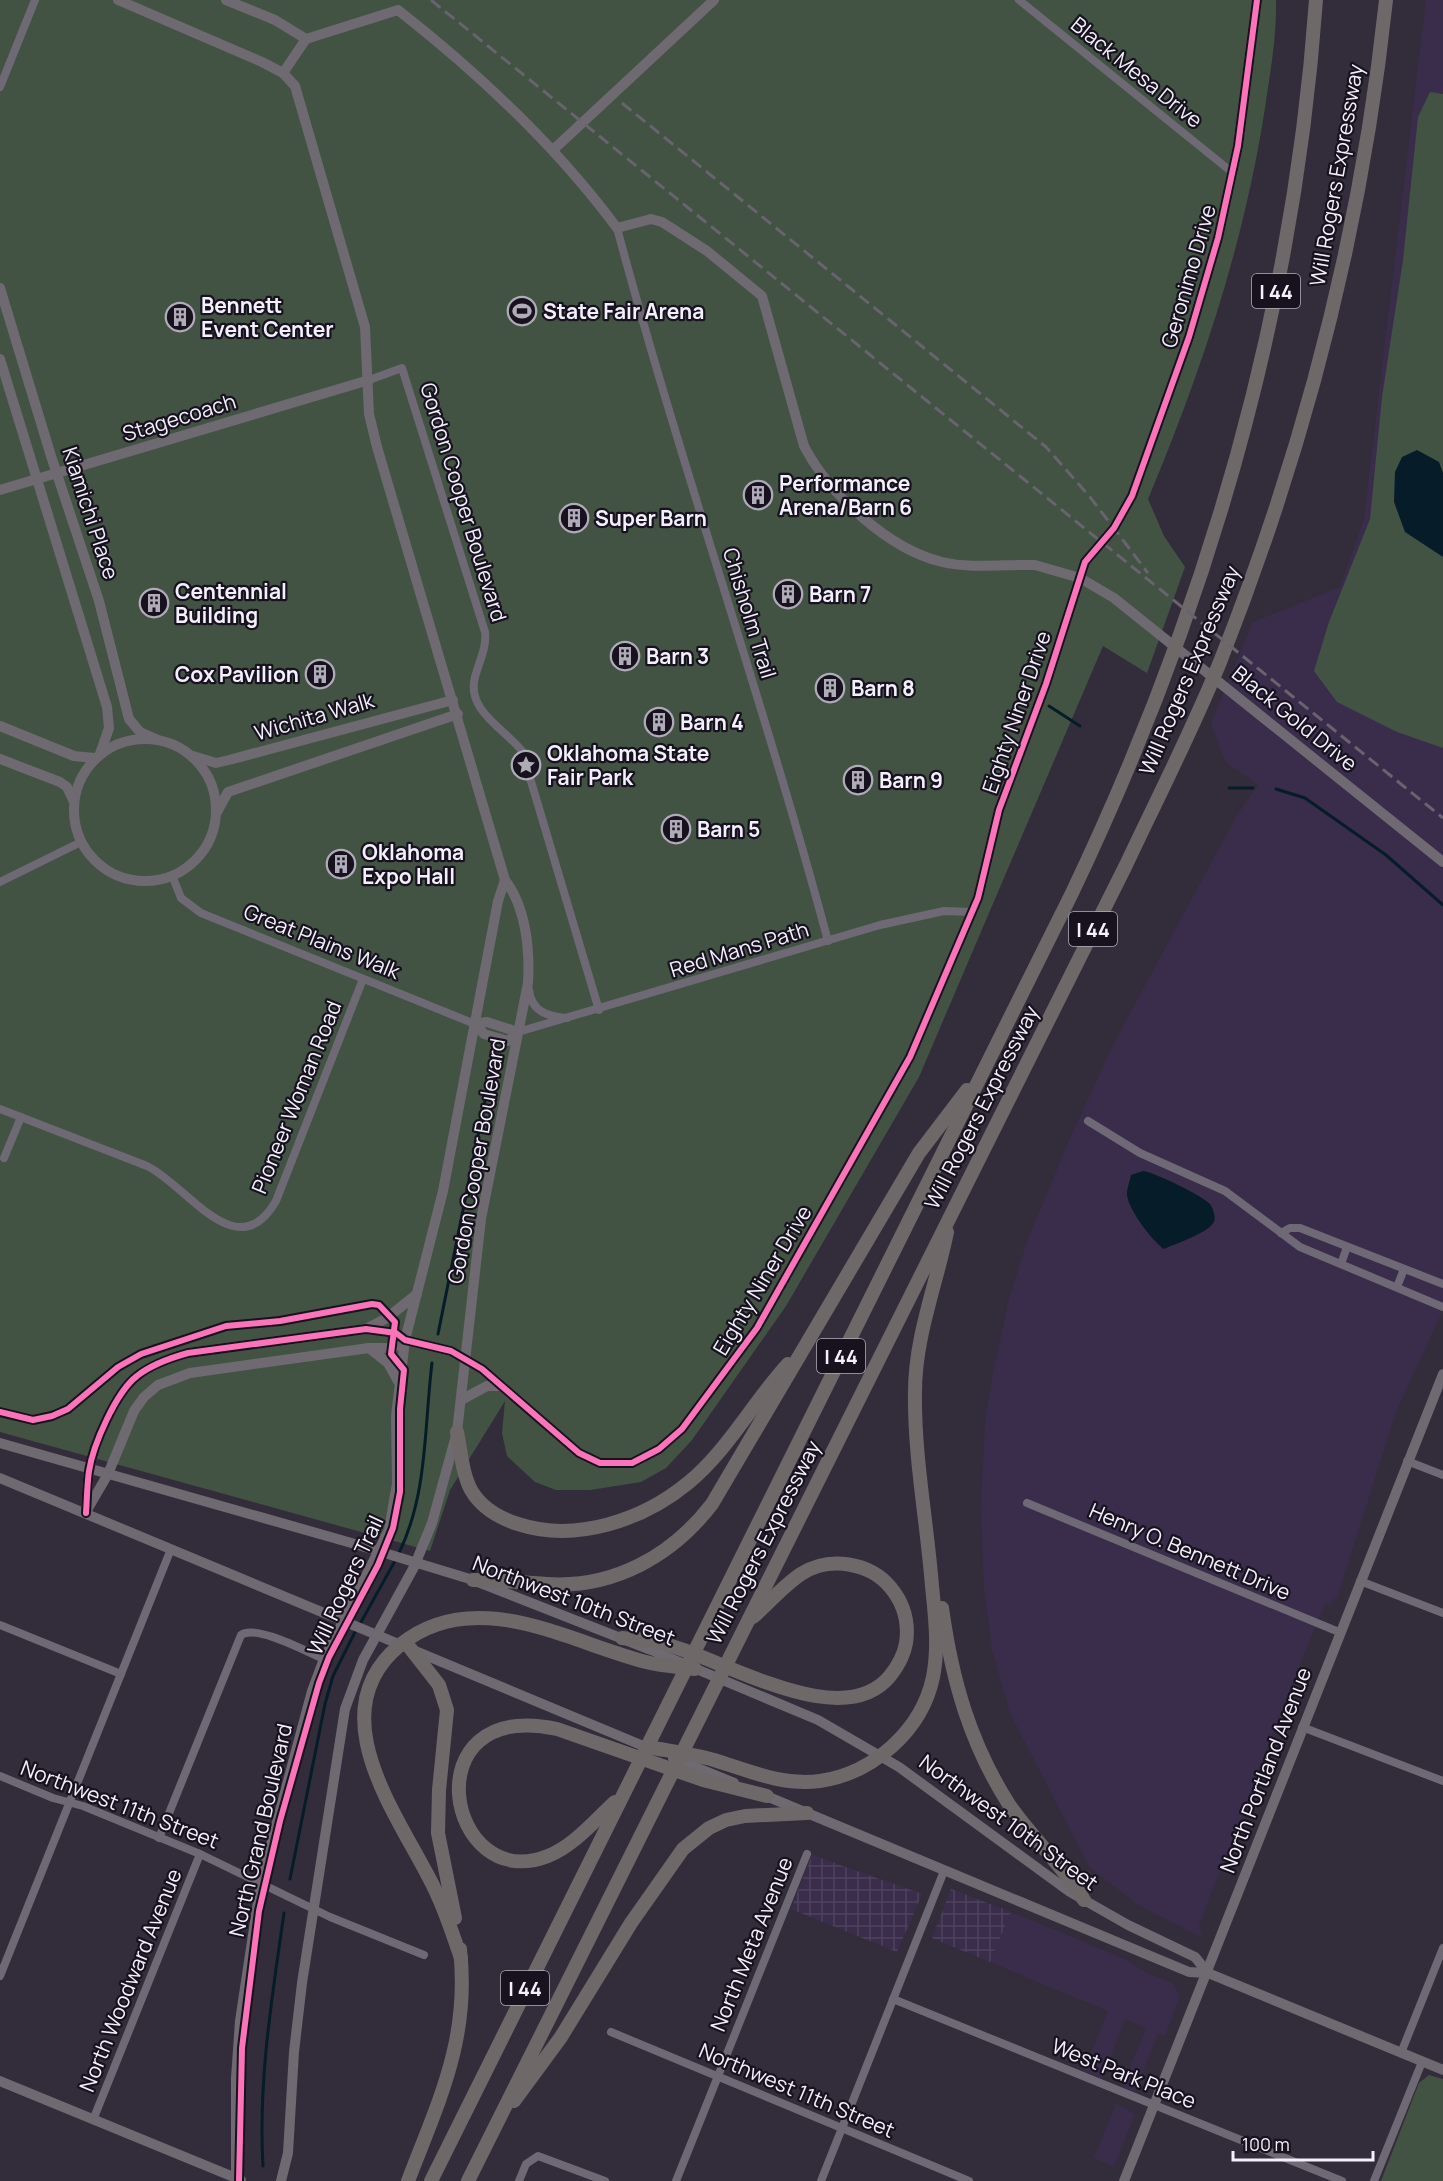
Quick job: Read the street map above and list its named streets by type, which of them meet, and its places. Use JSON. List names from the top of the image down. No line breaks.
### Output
{"streets":{"highway":["Will Rogers Expressway","I 44"],"street":["Black Mesa Drive","Geronimo Drive","Stagecoach","Gordon Cooper Boulevard","Kiamichi Place","Chisholm Trail","Eighty Niner Drive","Wichita Walk","Black Gold Drive","Great Plains Walk","Red Mans Path","Pioneer Woman Road","Henry O. Bennett Drive","Northwest 10th Street","North Portland Avenue","Northwest 11th Street","North Grand Boulevard","North Meta Avenue","North Woodward Avenue","West Park Place"],"cycle path":["Will Rogers Trail"]},"crossings":[["Black Mesa Drive","Geronimo Drive"],["Geronimo Drive","Eighty Niner Drive"],["Stagecoach","Gordon Cooper Boulevard"],["Stagecoach","Kiamichi Place"],["Gordon Cooper Boulevard","Eighty Niner Drive"],["Gordon Cooper Boulevard","Wichita Walk"],["Gordon Cooper Boulevard","Great Plains Walk"],["Gordon Cooper Boulevard","Red Mans Path"],["Gordon Cooper Boulevard","Northwest 11th Street"],["Gordon Cooper Boulevard","North Grand Boulevard"],["Kiamichi Place","Wichita Walk"],["Kiamichi Place","Great Plains Walk"],["Chisholm Trail","Black Gold Drive"],["Chisholm Trail","Red Mans Path"],["Eighty Niner Drive","Black Gold Drive"],["Eighty Niner Drive","Red Mans Path"],["Eighty Niner Drive","Northwest 10th Street"],["Wichita Walk","Great Plains Walk"],["Great Plains Walk","Red Mans Path"],["Great Plains Walk","Pioneer Woman Road"],["Henry O. Bennett Drive","North Portland Avenue"],["Northwest 10th Street","North Portland Avenue"],["North Portland Avenue","West Park Place"],["Northwest 11th Street","North Grand Boulevard"],["Northwest 11th Street","North Meta Avenue"],["Northwest 11th Street","North Woodward Avenue"],["North Grand Boulevard","North Woodward Avenue"]],"places":{"sports":["State Fair Arena"],"building":["Bennett Event Center","Performance Arena/Barn 6","Super Barn","Barn 7","Centennial Building","Barn 3","Cox Pavilion","Barn 8","Barn 4","Barn 9","Barn 5","Oklahoma Expo Hall"],"place":["Oklahoma State Fair Park"]},"scale_bar":"100 m"}
